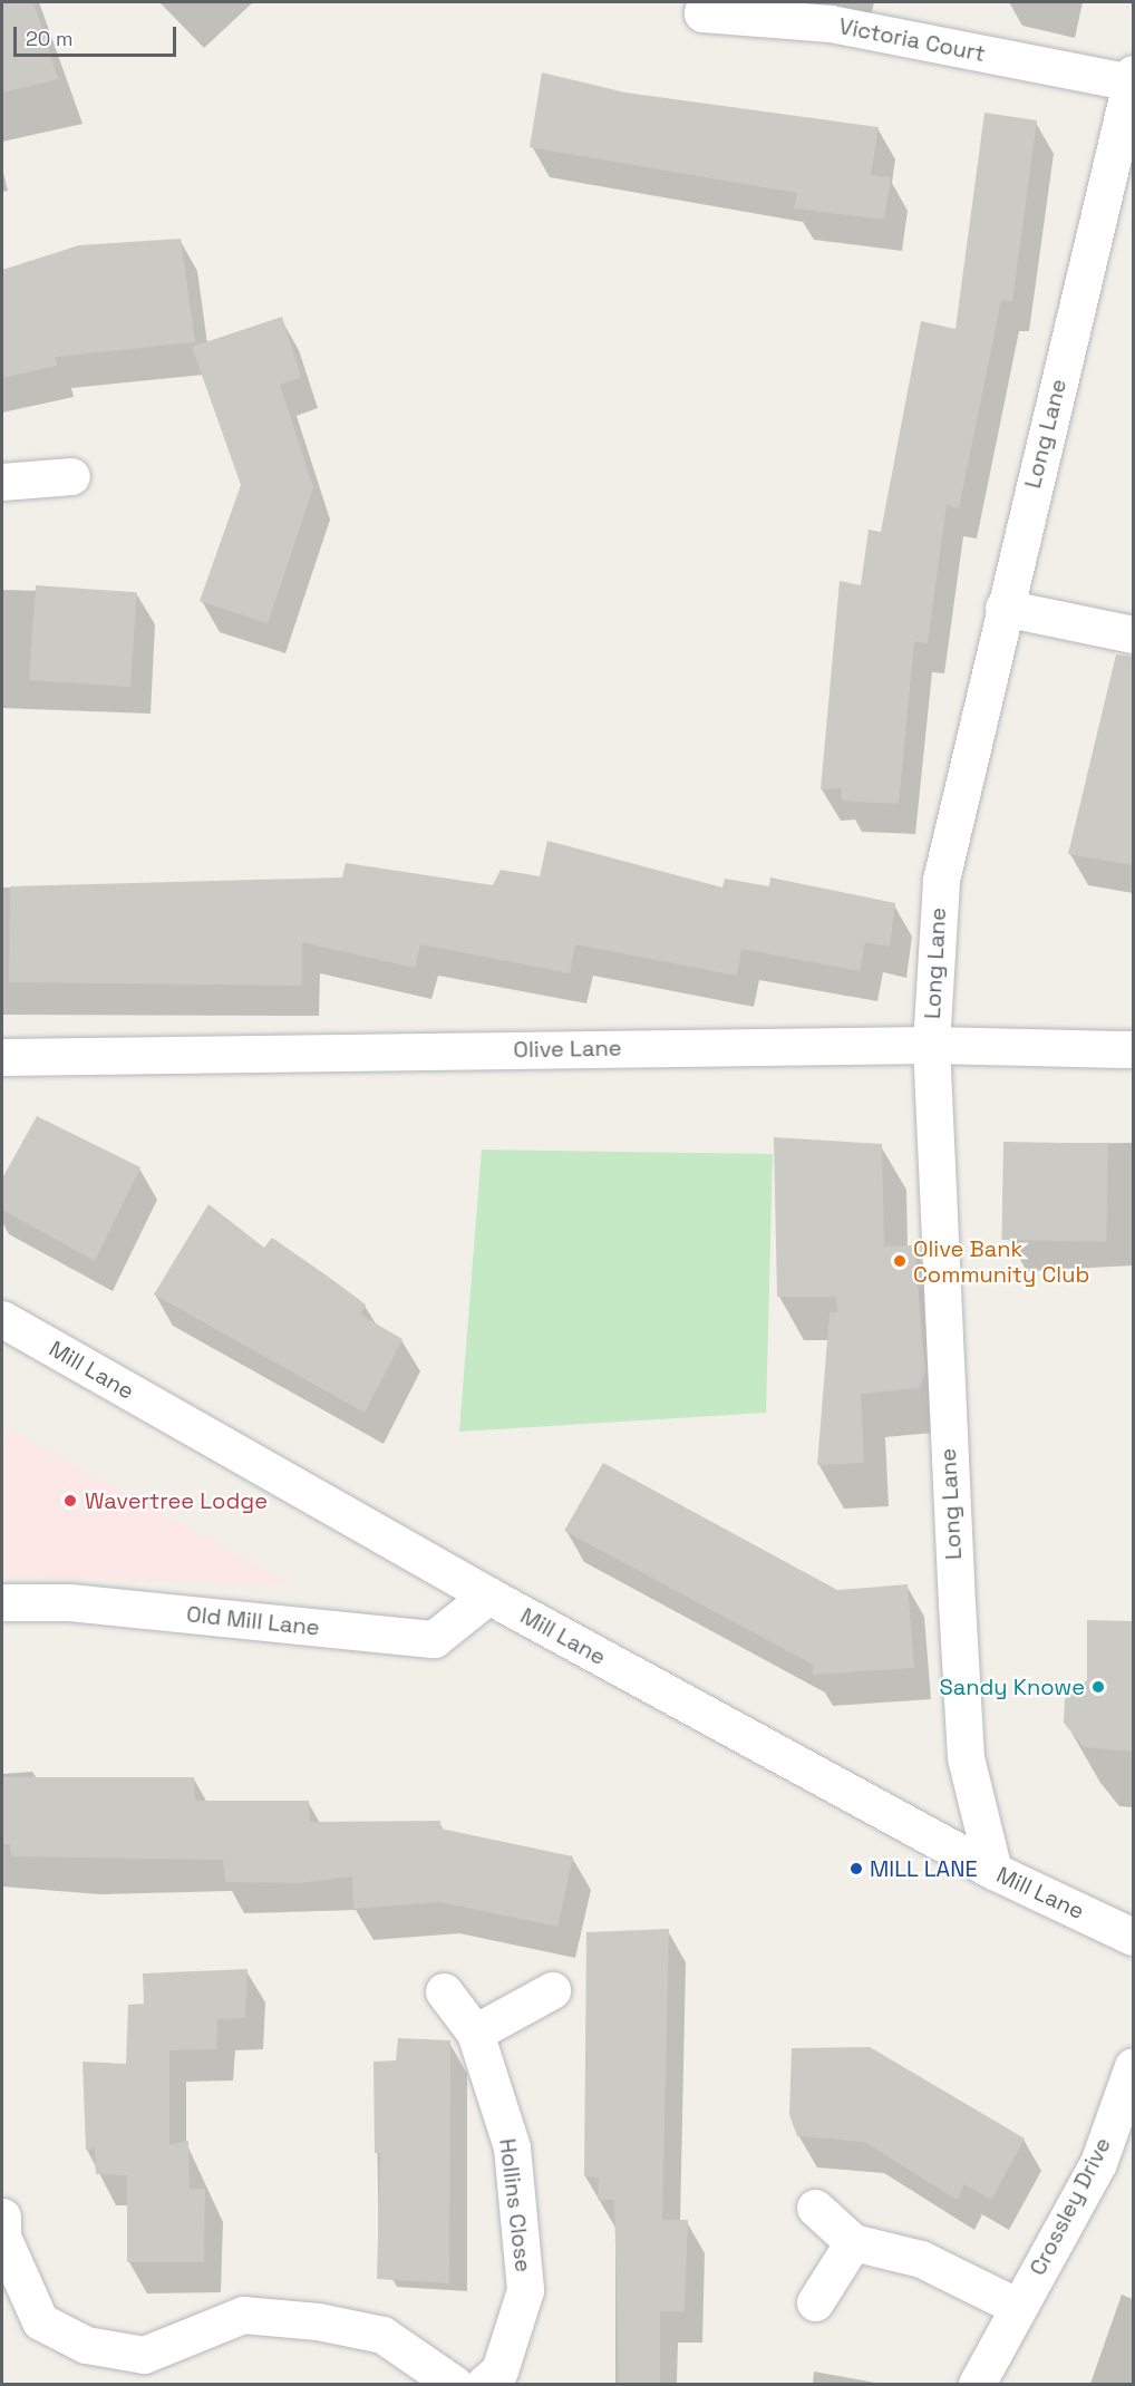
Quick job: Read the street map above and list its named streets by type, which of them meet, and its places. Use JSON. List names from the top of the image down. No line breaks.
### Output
{"streets":{"street":["Victoria Court","Long Lane","Olive Lane","Mill Lane","Old Mill Lane","Hollins Close","Crossley Drive"]},"crossings":[["Victoria Court","Long Lane"],["Long Lane","Olive Lane"],["Long Lane","Mill Lane"],["Mill Lane","Old Mill Lane"]],"places":["Olive Bank Community Club","Wavertree Lodge","Sandy Knowe","MILL LANE"],"scale_bar":"20 m"}
